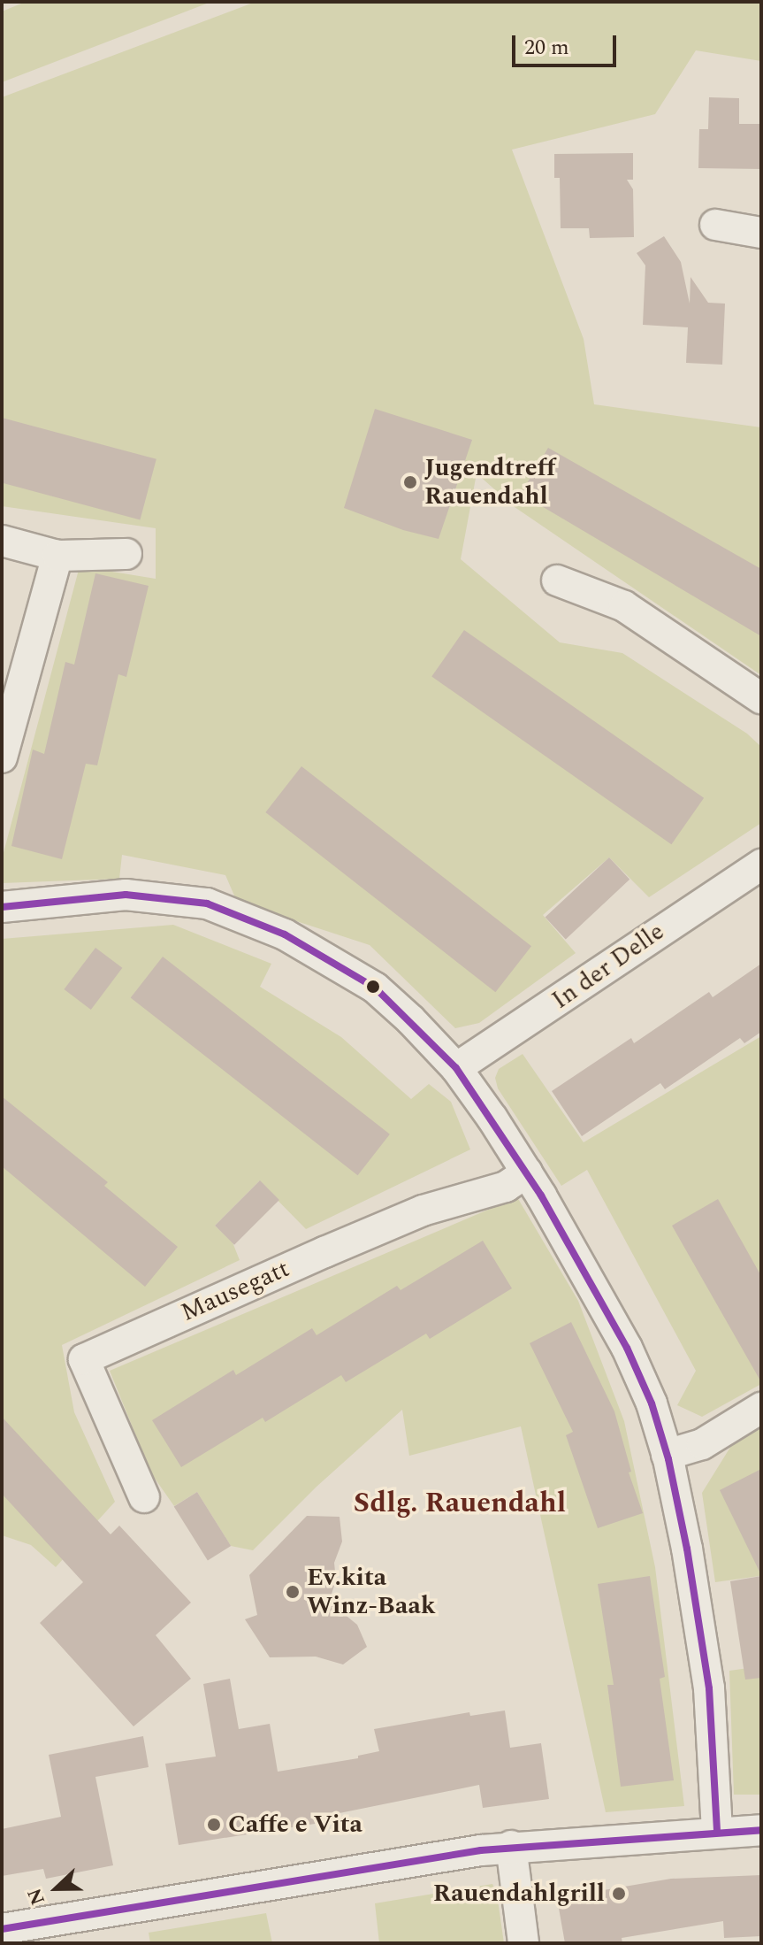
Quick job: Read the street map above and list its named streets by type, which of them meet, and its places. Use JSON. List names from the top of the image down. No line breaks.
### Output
{"streets":{"street":["In der Delle","Mausegatt"]},"districts":["Sdlg. Rauendahl"],"places":["Jugendtreff Rauendahl","Ev.kita Winz-Baak","Caffe e Vita","Rauendahlgrill"],"scale_bar":"20 m","north":"left"}
